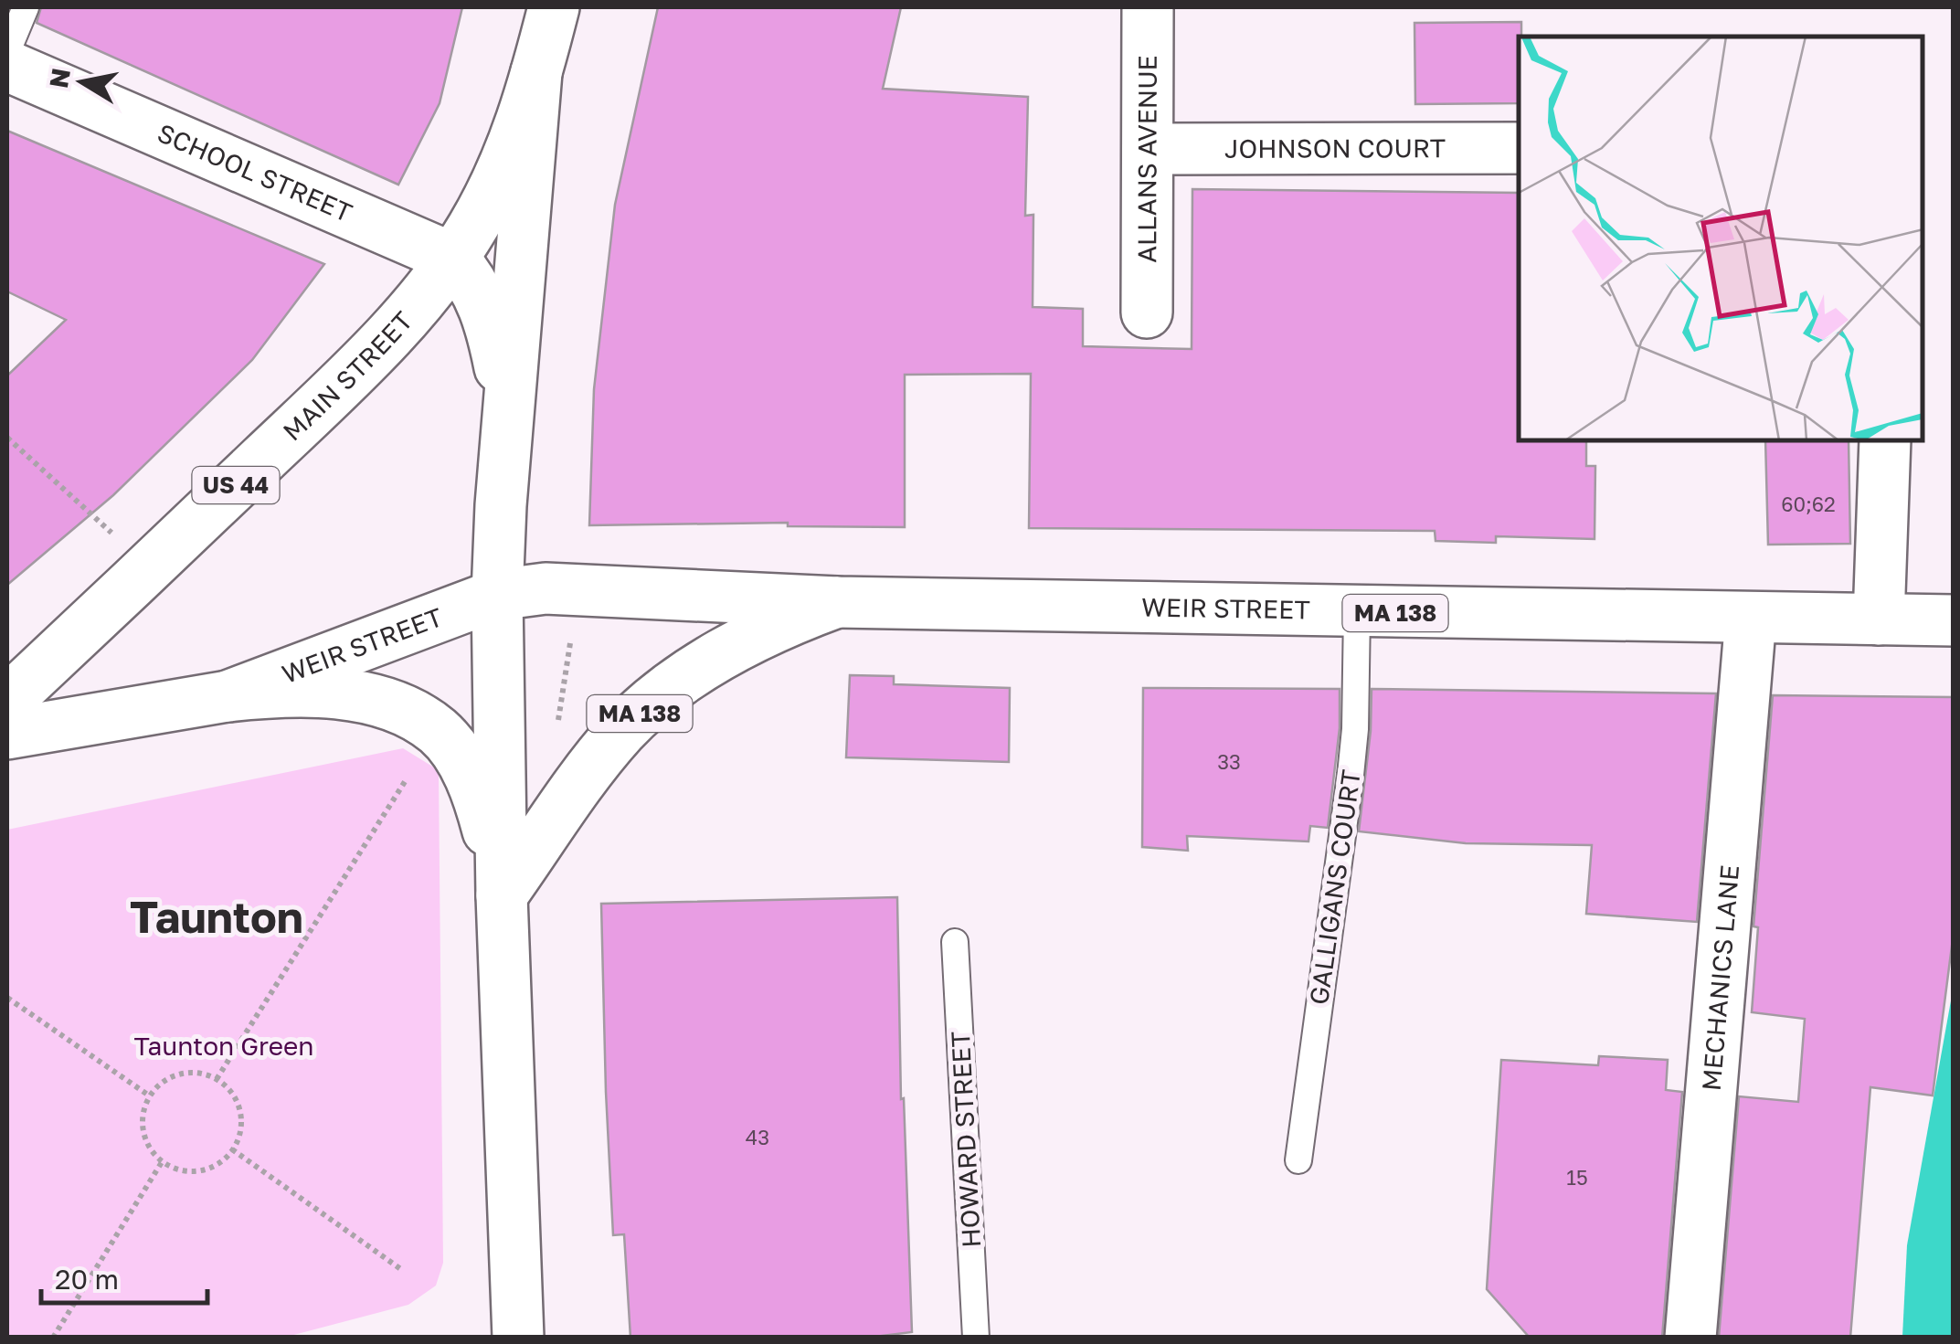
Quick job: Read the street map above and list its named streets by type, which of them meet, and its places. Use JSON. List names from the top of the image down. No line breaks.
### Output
{"streets":{"main road":["JOHNSON COURT","ALLANS AVENUE","SCHOOL STREET","MAIN STREET","US 44","WEIR STREET","MA 138","MECHANICS LANE"],"lane":["GALLIGANS COURT","HOWARD STREET"]},"crossings":[["JOHNSON COURT","ALLANS AVENUE"],["SCHOOL STREET","MAIN STREET"],["MAIN STREET","US 44"],["MAIN STREET","WEIR STREET"],["US 44","WEIR STREET"],["US 44","MA 138"],["WEIR STREET","MA 138"],["WEIR STREET","GALLIGANS COURT"],["WEIR STREET","MECHANICS LANE"]],"districts":["Taunton"],"parks":["Taunton Green"],"house_numbers":["60;62","33","43","15"],"scale_bar":"20 m","north":"left"}
